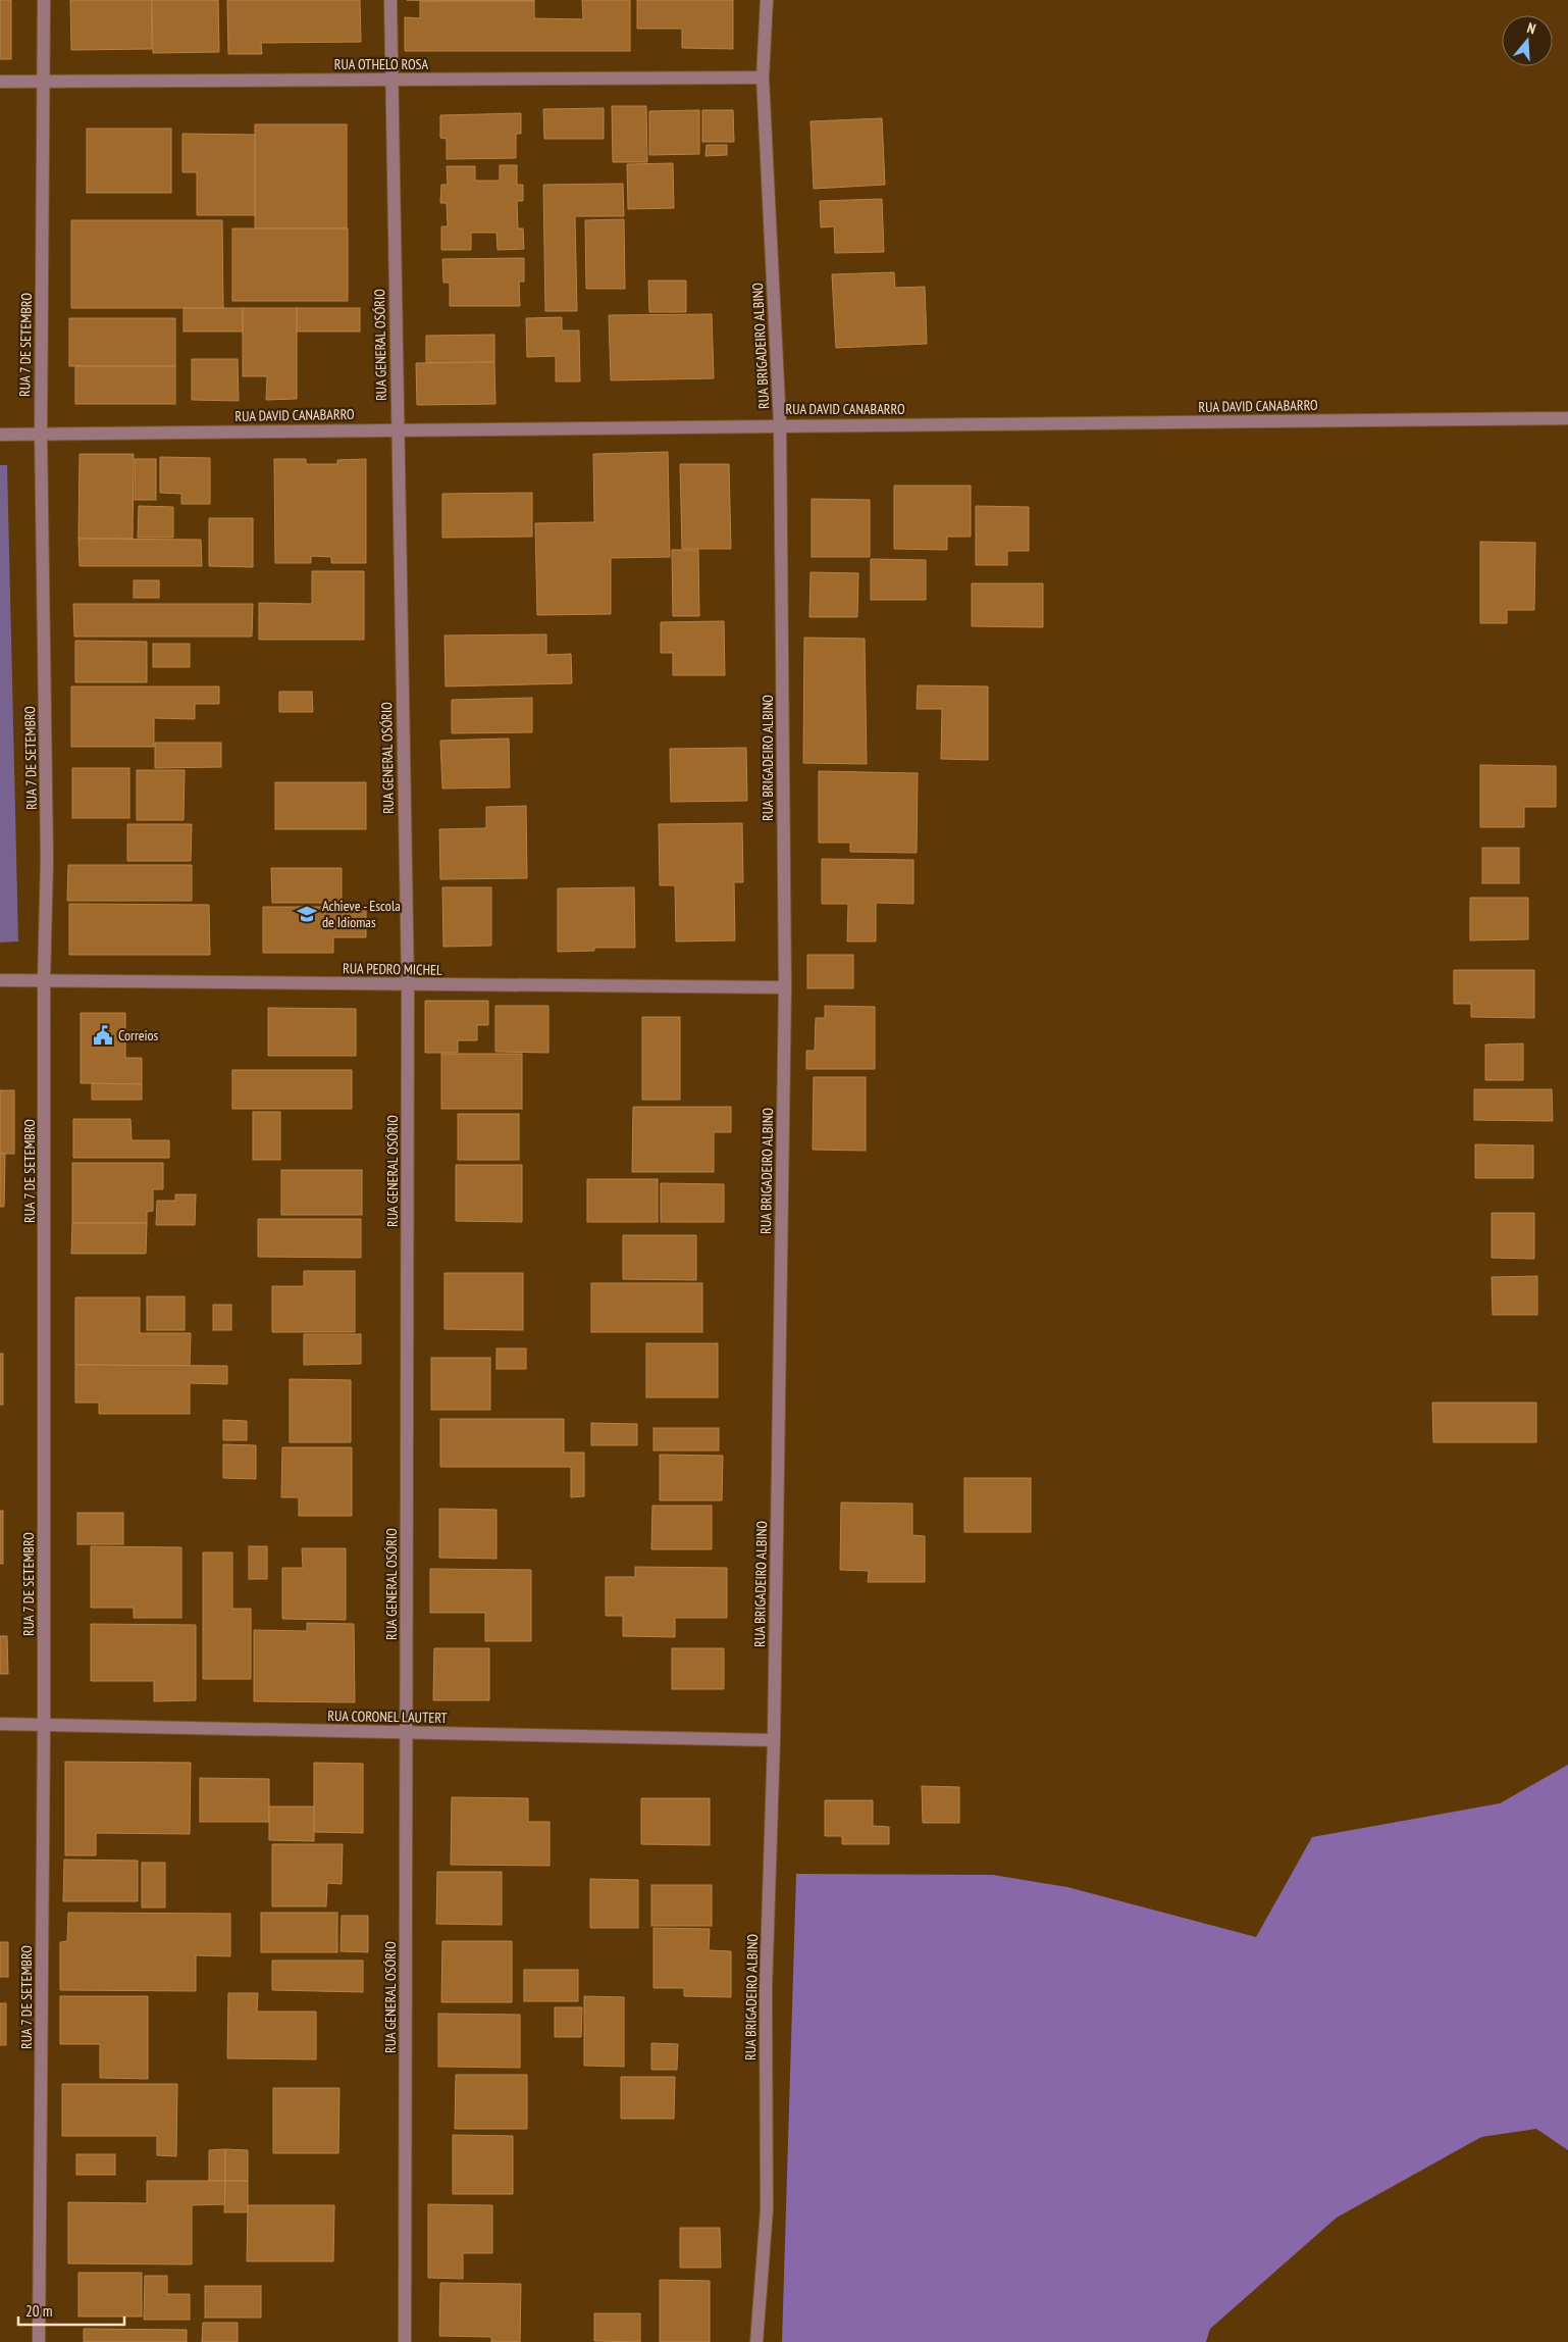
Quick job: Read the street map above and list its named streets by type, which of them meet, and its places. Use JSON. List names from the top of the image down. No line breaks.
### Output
{"streets":{"street":["RUA OTHELO ROSA","RUA 7 DE SETEMBRO","RUA GENERAL OSÓRIO","RUA BRIGADEIRO ALBINO","RUA DAVID CANABARRO","RUA PEDRO MICHEL","RUA CORONEL LAUTERT"]},"crossings":[["RUA OTHELO ROSA","RUA 7 DE SETEMBRO"],["RUA OTHELO ROSA","RUA GENERAL OSÓRIO"],["RUA OTHELO ROSA","RUA BRIGADEIRO ALBINO"],["RUA 7 DE SETEMBRO","RUA DAVID CANABARRO"],["RUA 7 DE SETEMBRO","RUA PEDRO MICHEL"],["RUA 7 DE SETEMBRO","RUA CORONEL LAUTERT"],["RUA GENERAL OSÓRIO","RUA DAVID CANABARRO"],["RUA GENERAL OSÓRIO","RUA PEDRO MICHEL"],["RUA GENERAL OSÓRIO","RUA CORONEL LAUTERT"],["RUA BRIGADEIRO ALBINO","RUA DAVID CANABARRO"],["RUA BRIGADEIRO ALBINO","RUA PEDRO MICHEL"],["RUA BRIGADEIRO ALBINO","RUA CORONEL LAUTERT"]],"places":{"school or university":["Achieve - Escola de Idiomas"],"public building":["Correios"]},"scale_bar":"20 m","north":"top"}
